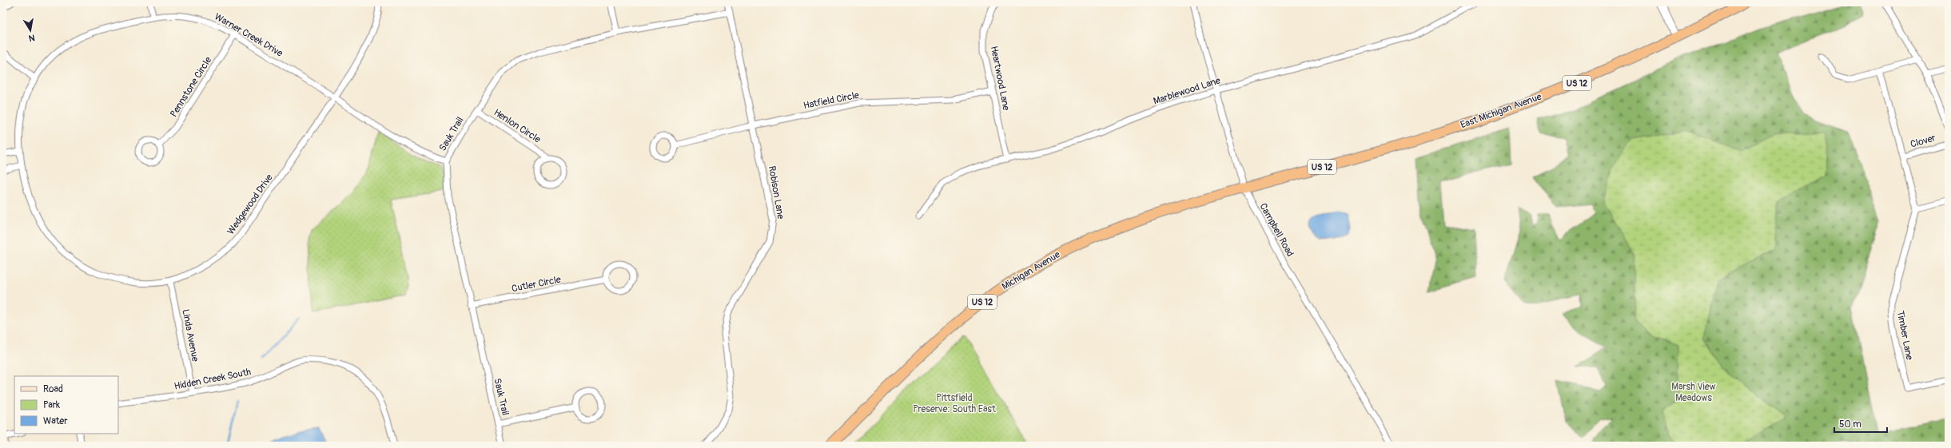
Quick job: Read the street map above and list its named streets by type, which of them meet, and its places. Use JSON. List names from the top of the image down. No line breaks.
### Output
{"streets":{"highway":["US 12","East Michigan Avenue","Michigan Avenue"],"street":["Warner Creek Drive","Heartwood Lane","Pennstone Circle","Marblewood Lane","Hatfield Circle","Henlon Circle","Sauk Trail","Clover","Robison Lane","Wedgewood Drive","Campbell Road","Cutler Circle","Linda Avenue","Timber Lane","Hidden Creek South"]},"crossings":[["Warner Creek Drive","Pennstone Circle"],["Warner Creek Drive","Sauk Trail"],["Warner Creek Drive","Wedgewood Drive"],["Heartwood Lane","Marblewood Lane"],["Heartwood Lane","Hatfield Circle"],["Marblewood Lane","Campbell Road"],["Hatfield Circle","Robison Lane"],["East Michigan Avenue","Campbell Road"],["East Michigan Avenue","Michigan Avenue"],["Henlon Circle","Sauk Trail"],["Sauk Trail","Robison Lane"],["Sauk Trail","Cutler Circle"],["Wedgewood Drive","Linda Avenue"],["Campbell Road","Michigan Avenue"],["Linda Avenue","Hidden Creek South"]],"parks":["Marsh View Meadows","Pittsfield Preserve: South East"],"legend":["Road","Park","Water"],"scale_bar":"50 m","north":"bottom"}
